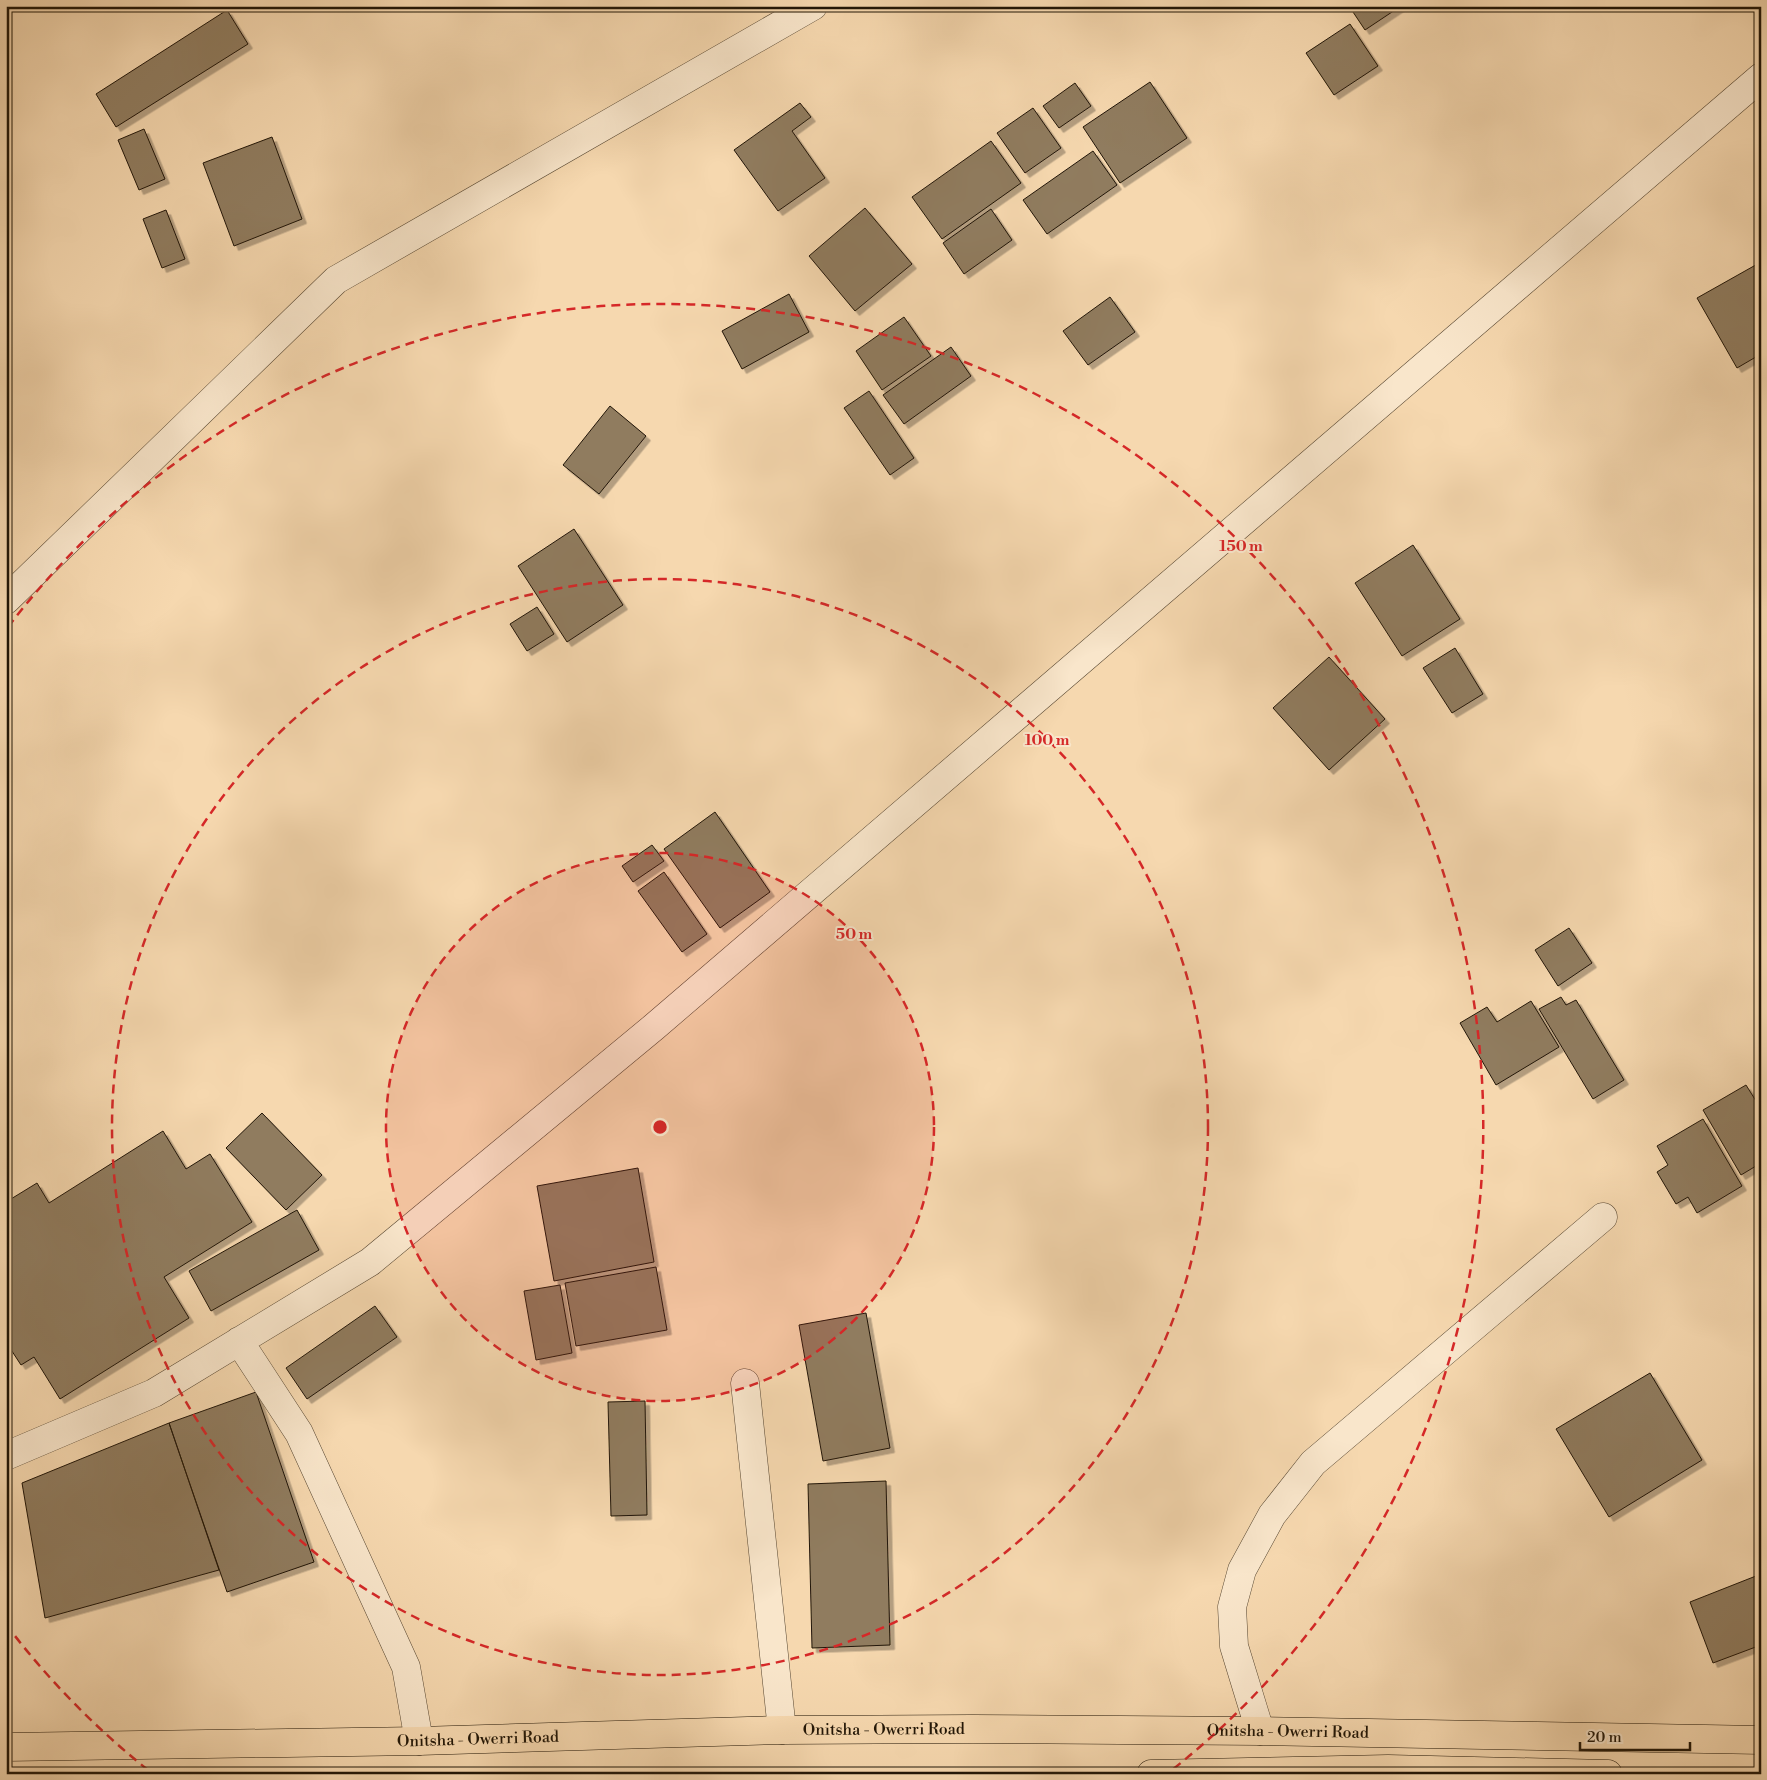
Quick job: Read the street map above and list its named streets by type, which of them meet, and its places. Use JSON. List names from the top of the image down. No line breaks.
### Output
{"streets":{"highway":["Onitsha - Owerri Road"]},"scale_bar":"20 m","rings":["150 m","100 m","50 m"]}
